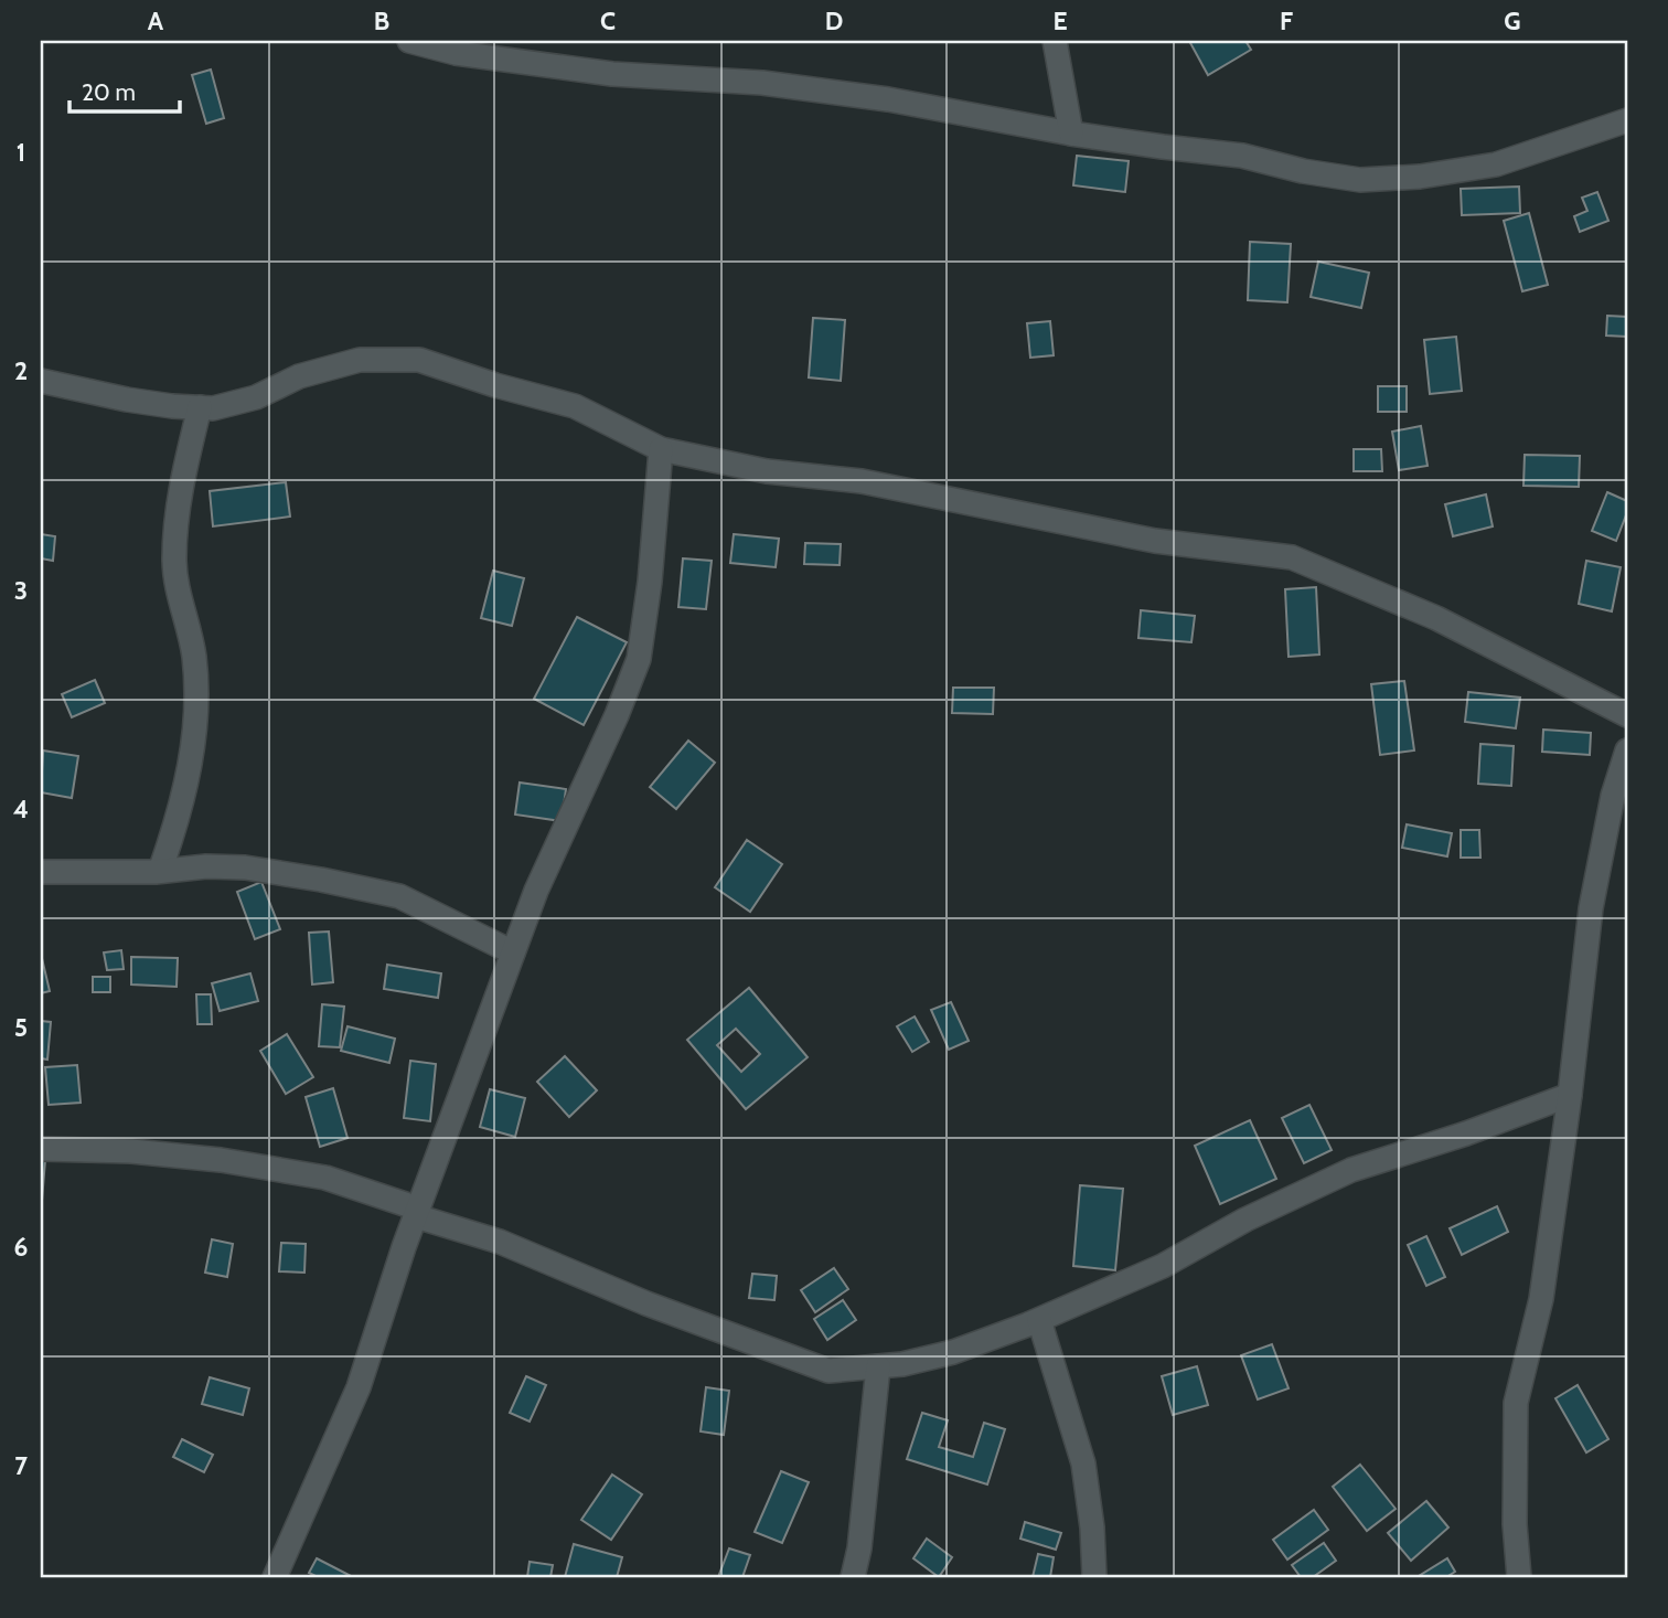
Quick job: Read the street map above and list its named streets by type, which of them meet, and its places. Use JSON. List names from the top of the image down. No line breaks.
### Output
{"scale_bar":"20 m","grid":{"columns":["A","B","C","D","E","F","G"],"rows":["1","2","3","4","5","6","7"]}}
